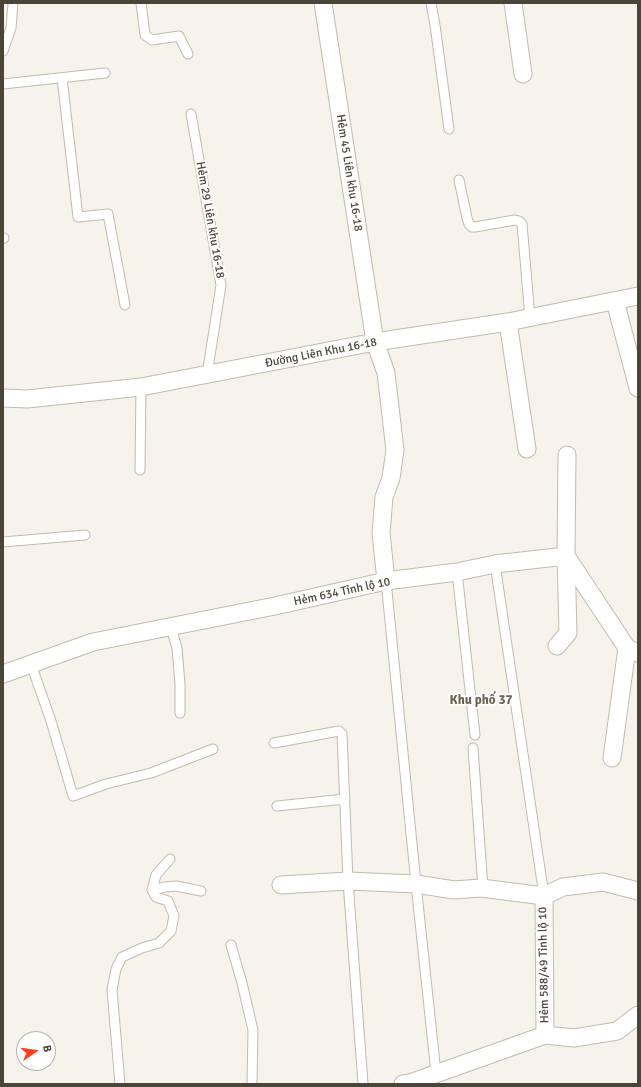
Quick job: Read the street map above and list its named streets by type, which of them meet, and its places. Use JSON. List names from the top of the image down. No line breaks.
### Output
{"streets":{"street":["Hẻm 45 Liên khu 16-18","Đường Liên Khu 16-18","Hẻm 634 Tỉnh lộ 10","Hẻm 588/49 Tỉnh lộ 10"],"lane":["Hẻm 29 Liên khu 16-18"]},"crossings":[["Hẻm 45 Liên khu 16-18","Đường Liên Khu 16-18"],["Hẻm 45 Liên khu 16-18","Hẻm 634 Tỉnh lộ 10"],["Hẻm 29 Liên khu 16-18","Đường Liên Khu 16-18"]],"districts":["Khu phố 37"],"north":"right"}
